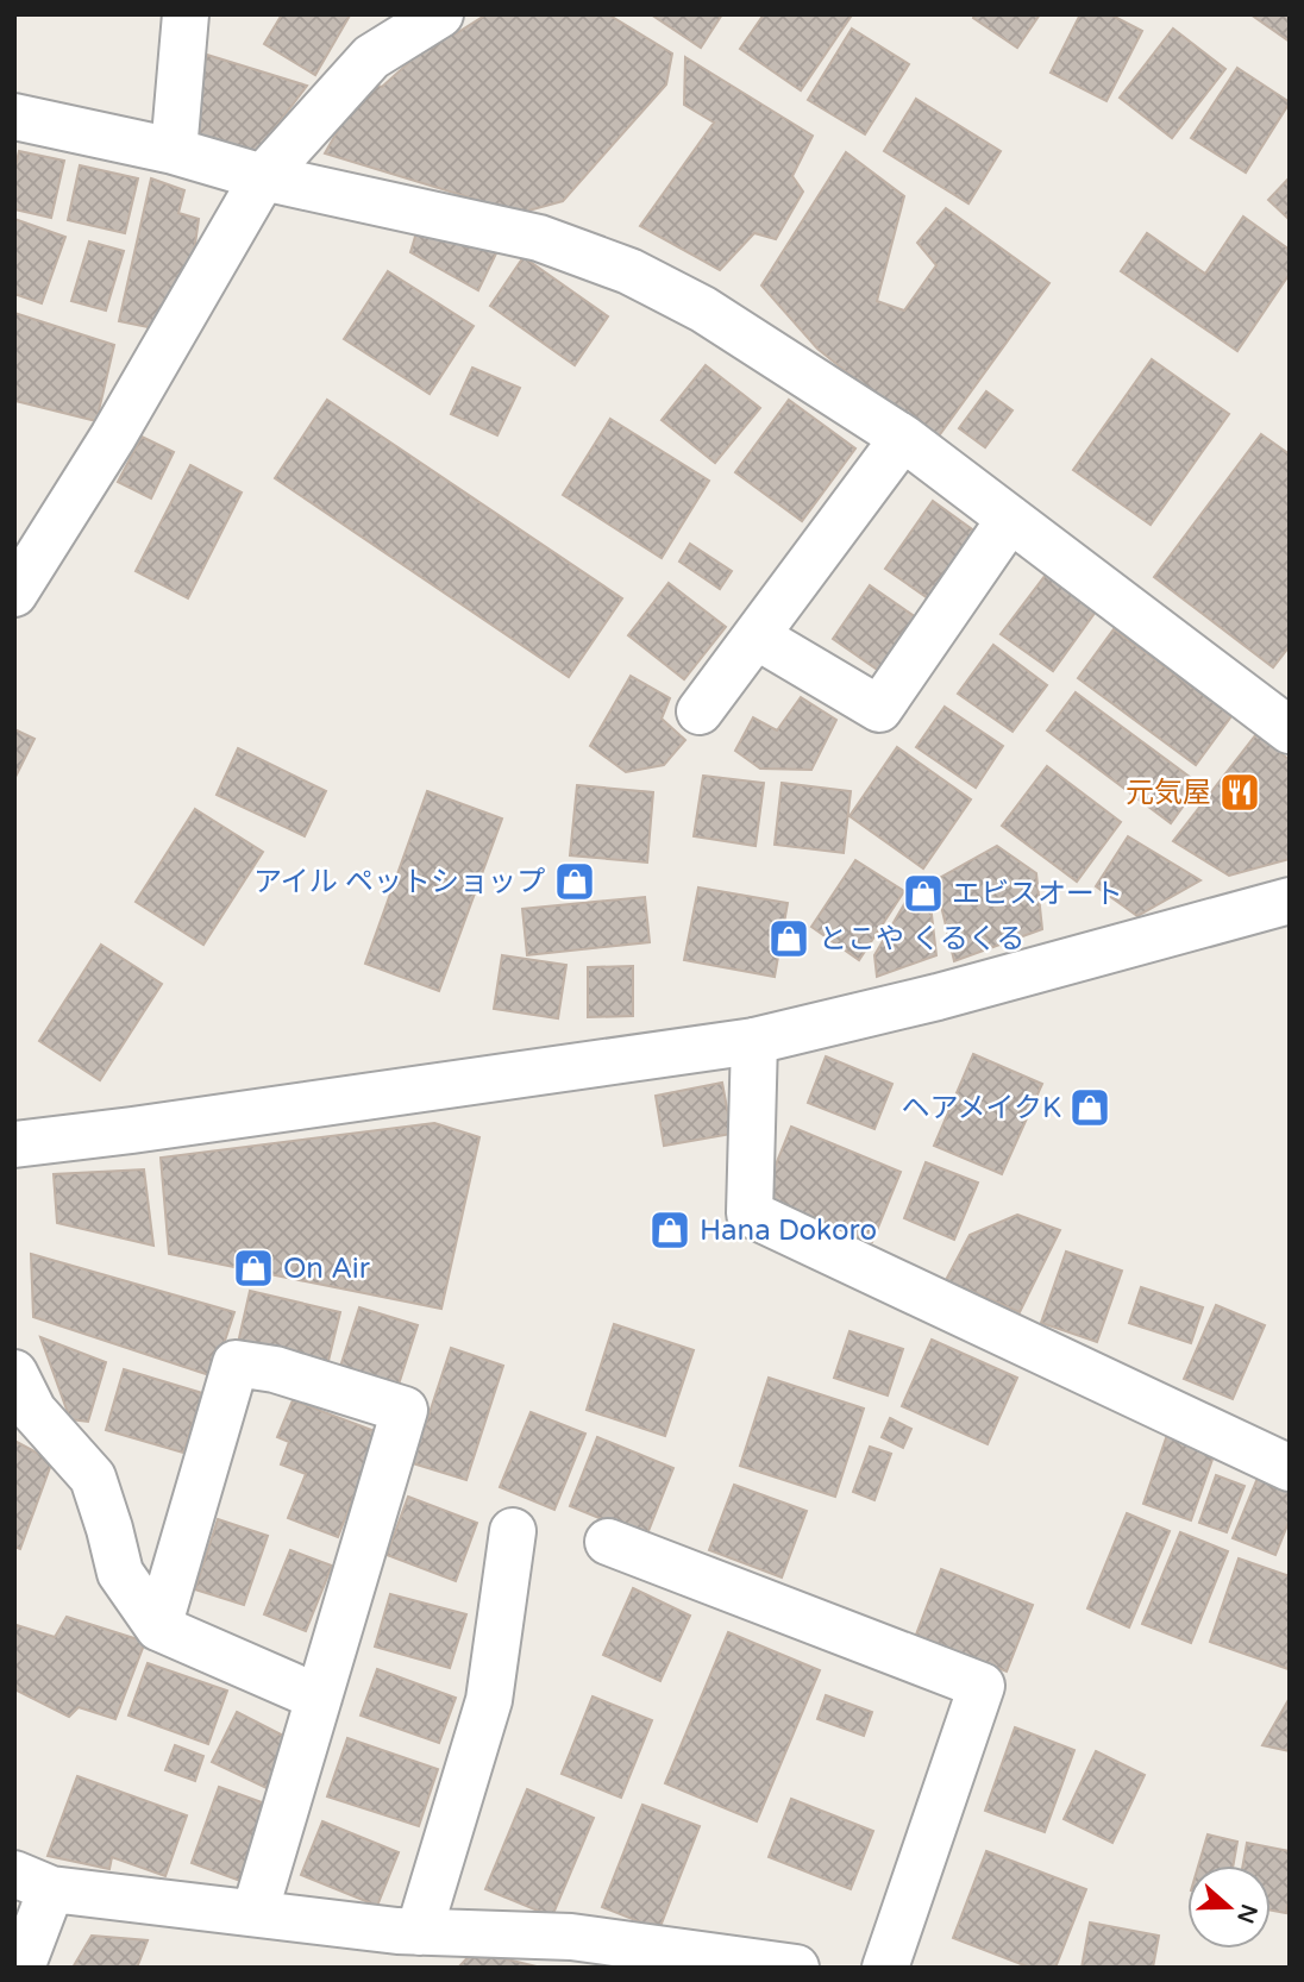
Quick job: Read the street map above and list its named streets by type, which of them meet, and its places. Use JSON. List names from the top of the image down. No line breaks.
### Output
{"places":{"restaurant":["元気屋"],"shop":["アイル ペットショップ","エビスオート","とこや くるくる","ヘアメイクK","Hana Dokoro","On Air"]},"north":"right"}
